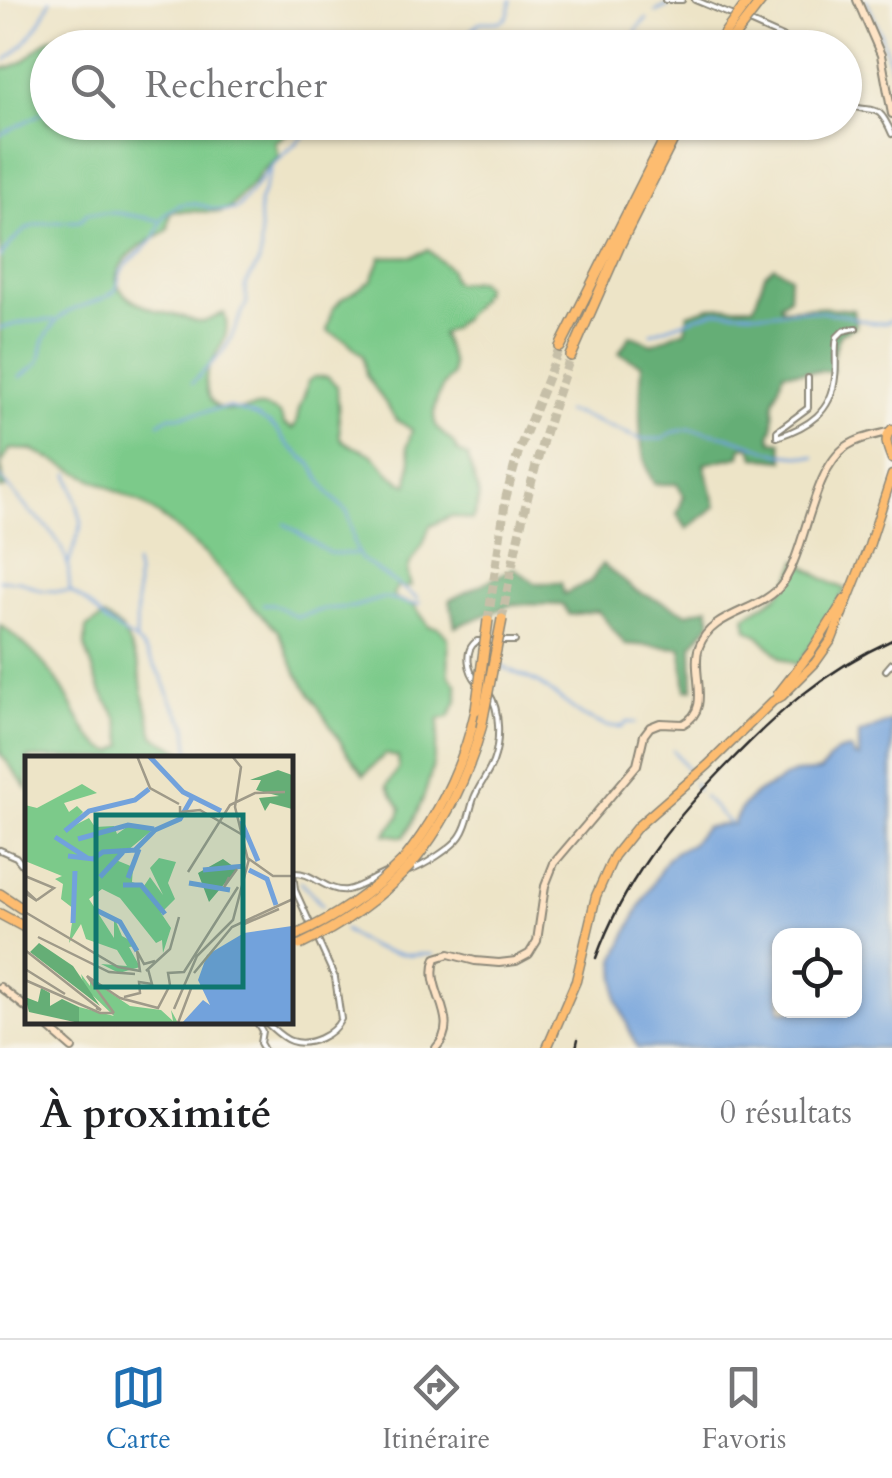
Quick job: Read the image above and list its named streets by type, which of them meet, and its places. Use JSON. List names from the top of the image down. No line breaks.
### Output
{"page":{"search":"Rechercher","heading":["À proximité","0 résultats"],"nav":["Carte","Itinéraire","Favoris"]}}
